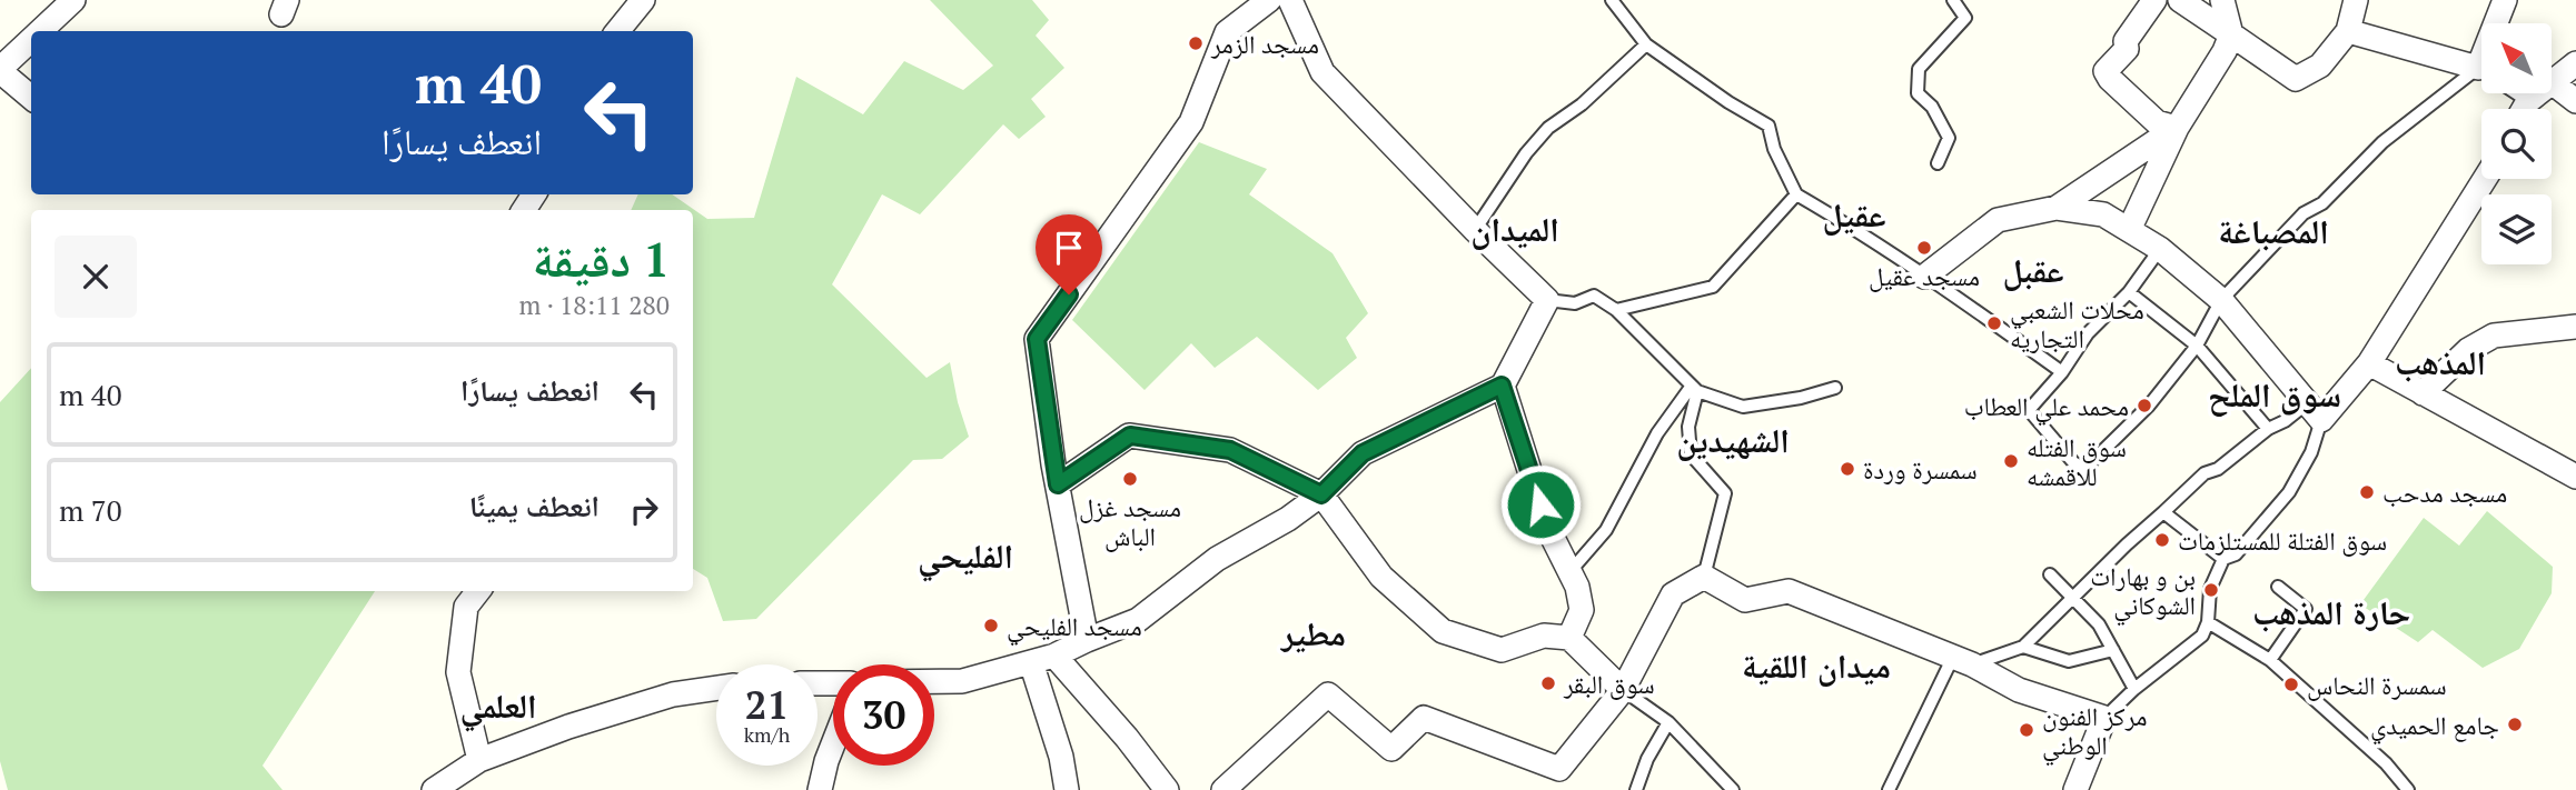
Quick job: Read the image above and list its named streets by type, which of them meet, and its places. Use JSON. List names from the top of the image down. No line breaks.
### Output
{"districts":["عقيل","الميدان","المصباغة","عقبل","المذهب","سوق الملح","الشهيدين","الفليحي","حارة المذهب","مطير","ميدان اللقية","العلمي"],"places":["مسجد الزمر","مسجد عقيل","محلات الشعبي التجاريه","محمد علي العطاب","سوق الفتله للاقمشه","سمسرة وردة","مسجد غزل الباش","مسجد مدحب","سوق الفتلة للمستلزمات","بن و بهارات الشوكاني","مسجد الفليحي","سوق البقر","سمسرة النحاس","جامع الحميدي","مركز الفنون الوطني"],"north":"top left","page":{"turn":["40 m","انعطف يسارًا"],"heading":["1 دقيقة","280 m · 18:11"],"list":[{"name":"انعطف يسارًا","value":"40 m"},{"name":"انعطف يمينًا","value":"70 m"}],"speed":"21 km/h","limit":"30"}}
